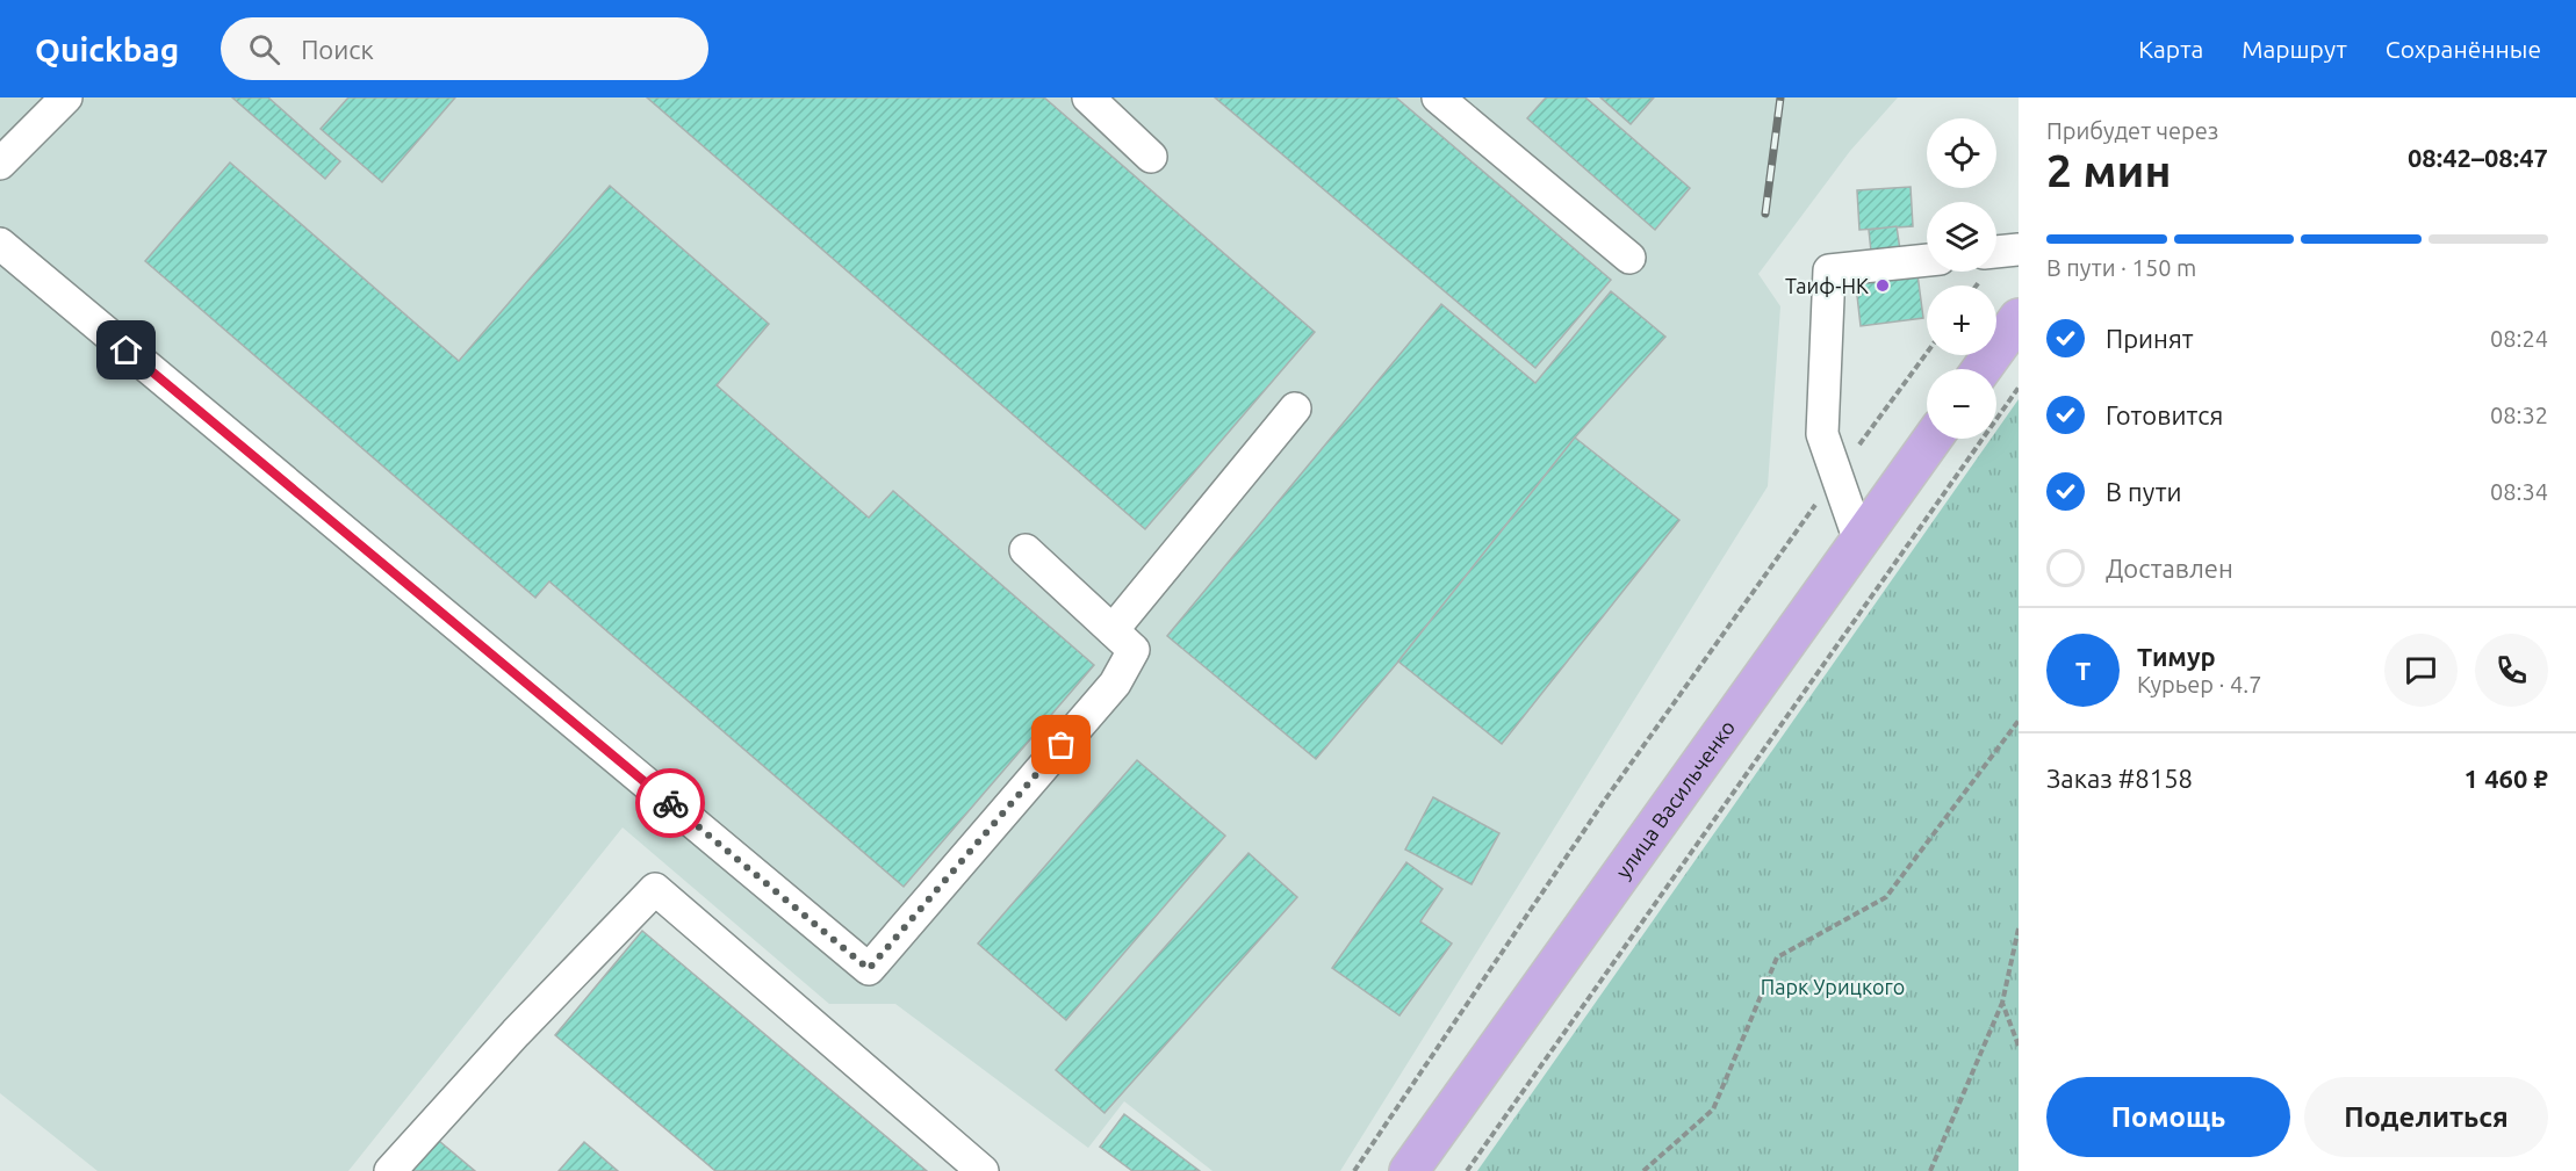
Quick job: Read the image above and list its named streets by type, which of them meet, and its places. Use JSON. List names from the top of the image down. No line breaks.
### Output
{"streets":{"main road":["улица Васильченко"]},"parks":["Парк Урицкого"],"places":["Таиф-НК"],"page":{"header":"Quickbag","search":"Поиск","nav":["Карта","Маршрут","Сохранённые"],"heading":["2 мин","Прибудет через","08:42–08:47"],"panel":["Тимур","Курьер · 4.7","Заказ #8158","1 460 ₽"],"map_buttons":["+","−"],"bar":"В пути · 150 m","list":[["Принят","08:24"],["Готовится","08:32"],["В пути","08:34"],"Доставлен"],"round":"Т","buttons":["Помощь","Поделиться"]}}
